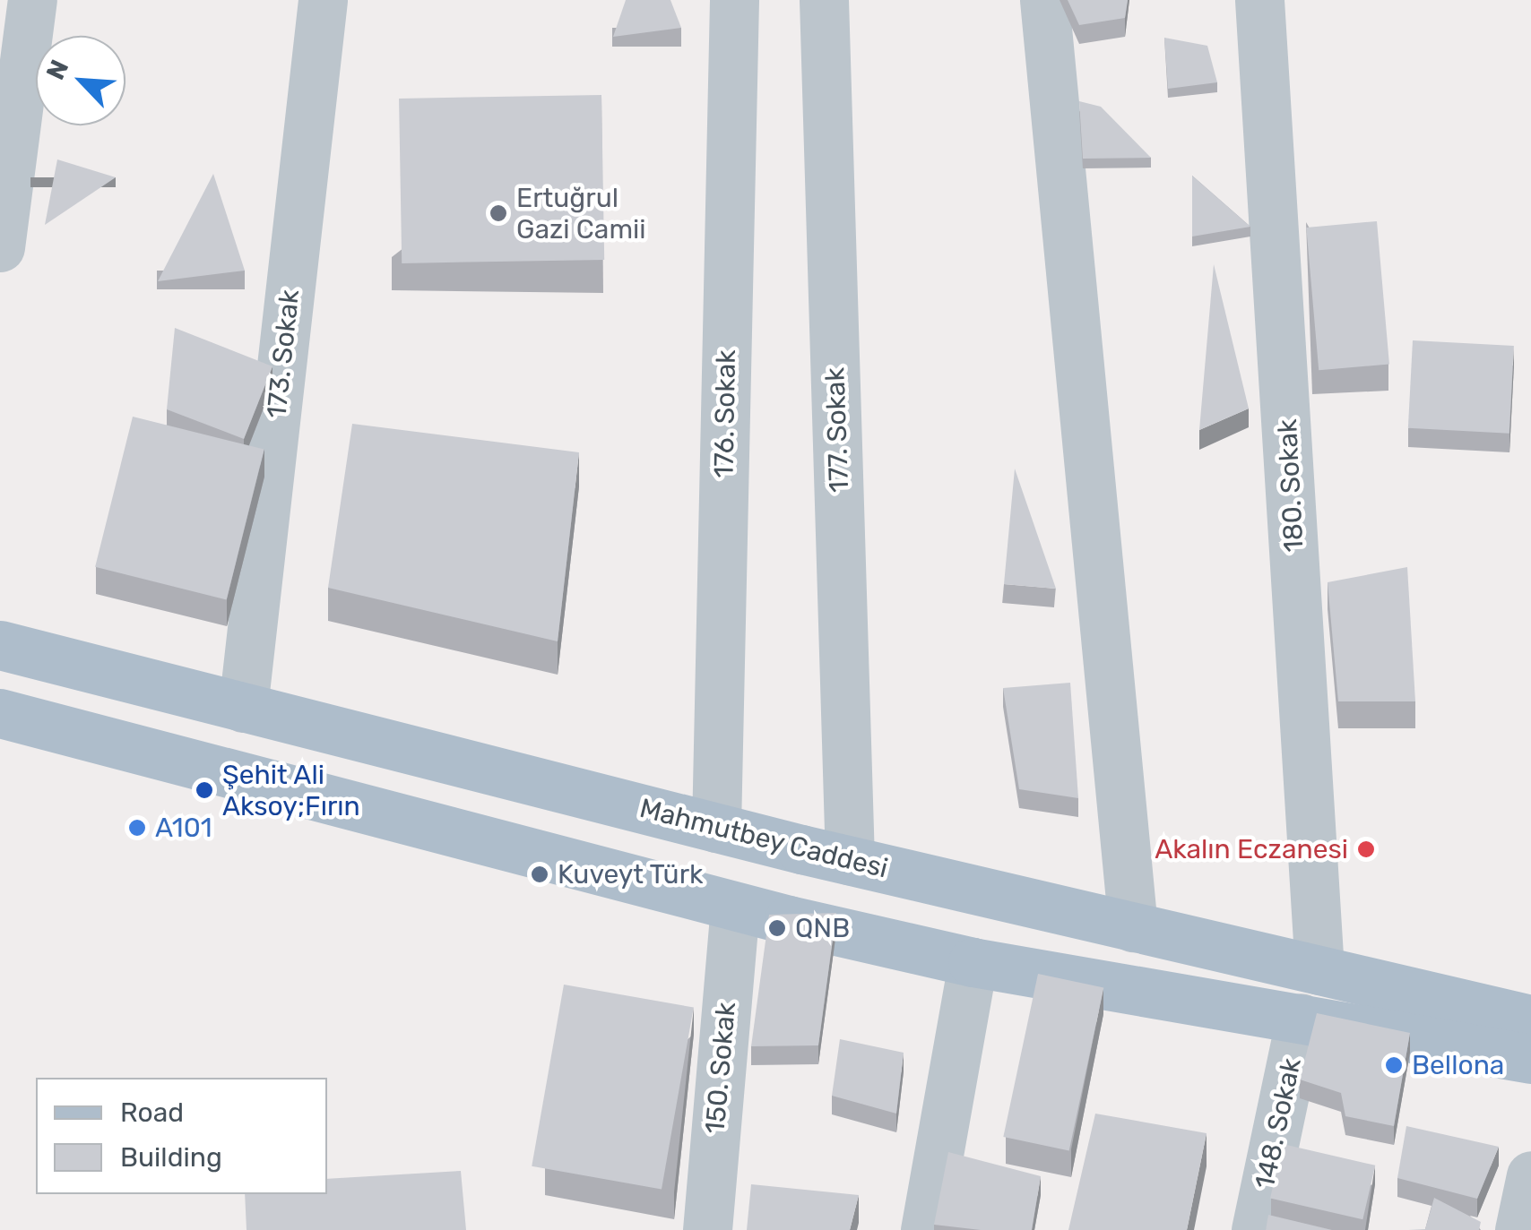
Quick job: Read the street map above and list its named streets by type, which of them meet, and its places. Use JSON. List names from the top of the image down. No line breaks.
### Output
{"streets":{"main road":["Mahmutbey Caddesi"],"street":["173. Sokak","176. Sokak","177. Sokak","180. Sokak","150. Sokak","148. Sokak"]},"crossings":[["173. Sokak","Mahmutbey Caddesi"],["176. Sokak","Mahmutbey Caddesi"],["177. Sokak","Mahmutbey Caddesi"],["180. Sokak","Mahmutbey Caddesi"]],"places":["Ertuğrul Gazi Camii","Şehit Ali Aksoy;Fırın","A101","Akalın Eczanesi","Kuveyt Türk","QNB","Bellona"],"legend":["Road","Building"],"north":"top left"}
